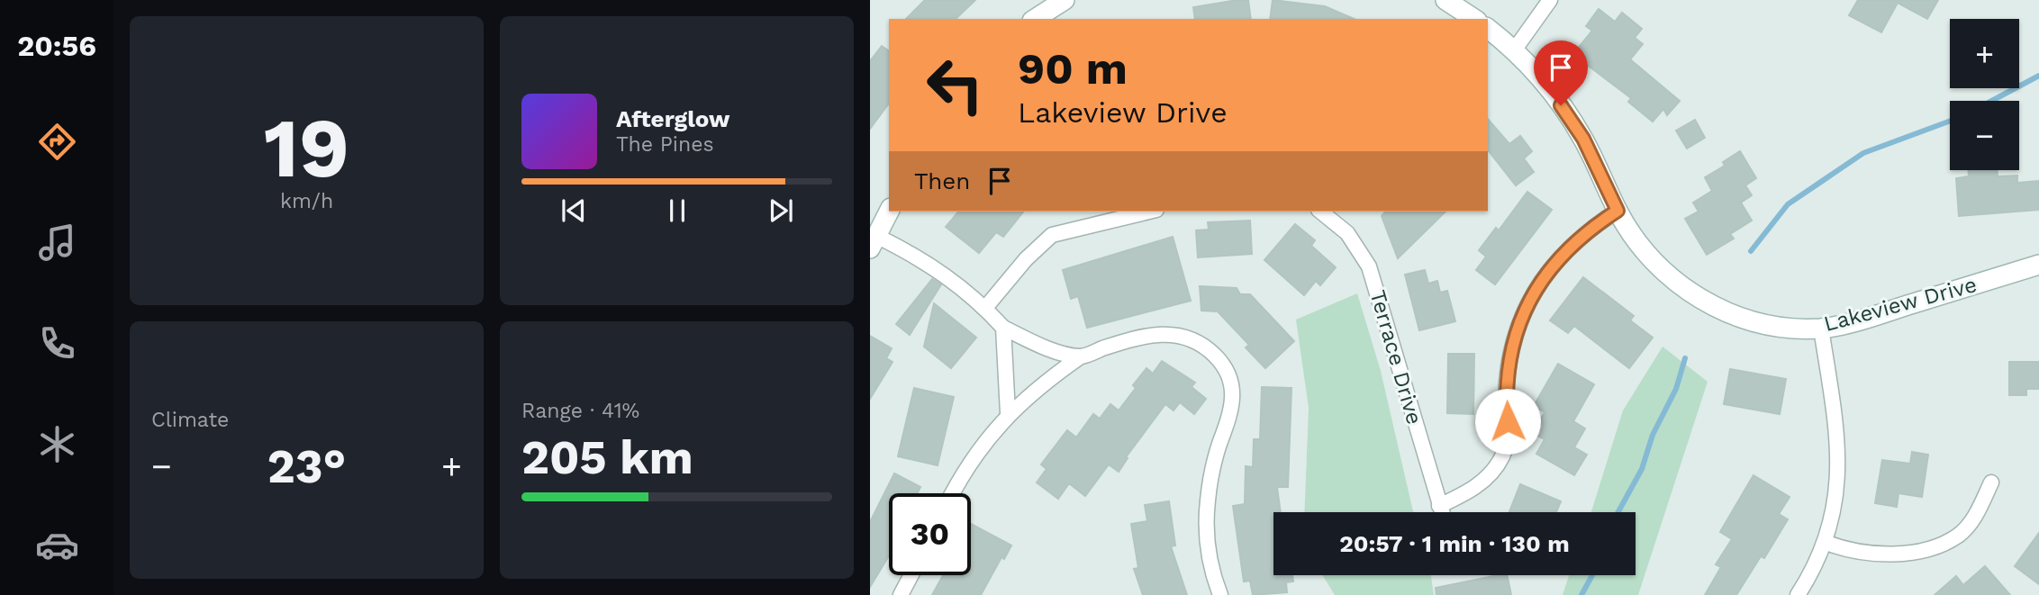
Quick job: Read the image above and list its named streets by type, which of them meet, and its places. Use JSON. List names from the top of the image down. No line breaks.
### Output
{"streets":{"street":["Lakeview Drive","Terrace Drive"]},"page":{"tabs":"20:56","tile":[["19","km/h"],"Climate",["Range · 41%","205 km"]],"map_buttons":["+","−"],"turn":["90 m","Lakeview Drive"],"song":["Afterglow","The Pines"],"then":"Then","heat":["−","23°","+"],"limit":"30","trip":"20:57 · 1 min · 130 m"}}
